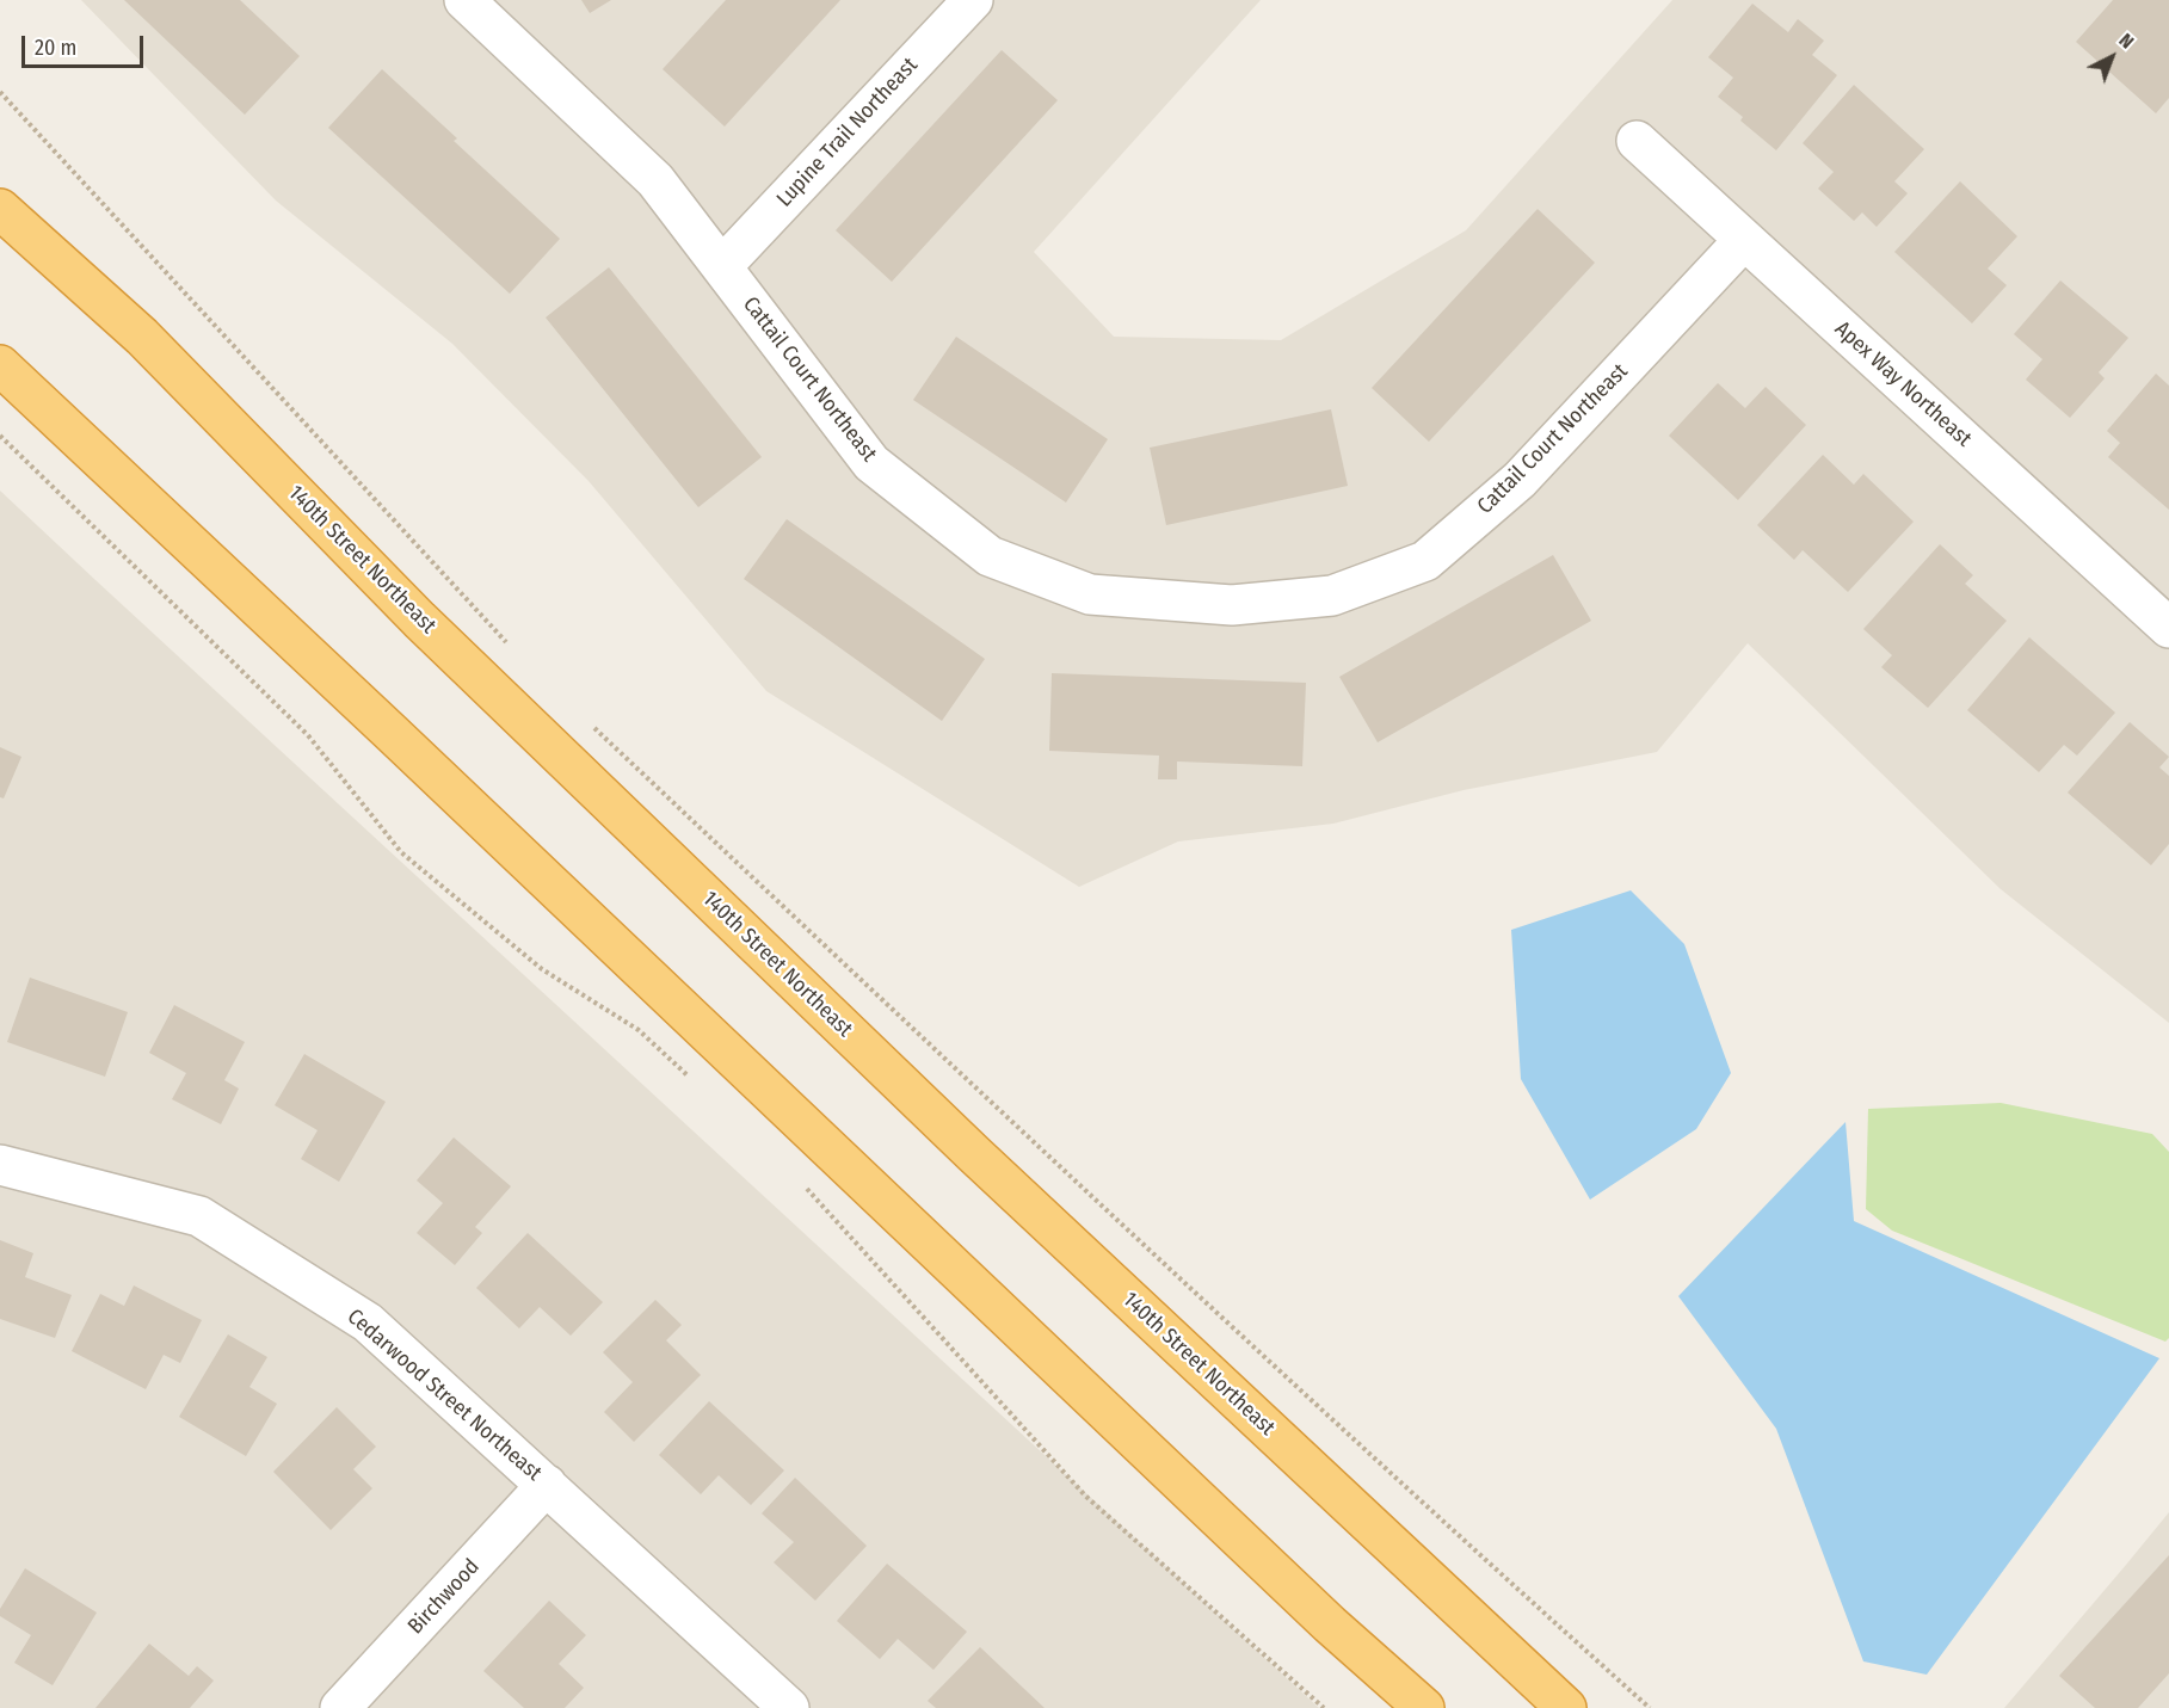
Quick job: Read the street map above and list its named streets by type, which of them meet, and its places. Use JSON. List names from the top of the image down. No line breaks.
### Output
{"streets":{"highway":["140th Street Northeast"],"street":["Lupine Trail Northeast","Cattail Court Northeast","Apex Way Northeast","Cedarwood Street Northeast","Birchwood"]},"crossings":[["Lupine Trail Northeast","Cattail Court Northeast"],["Cattail Court Northeast","Apex Way Northeast"],["Cedarwood Street Northeast","Birchwood"]],"scale_bar":"20 m","north":"top right"}
